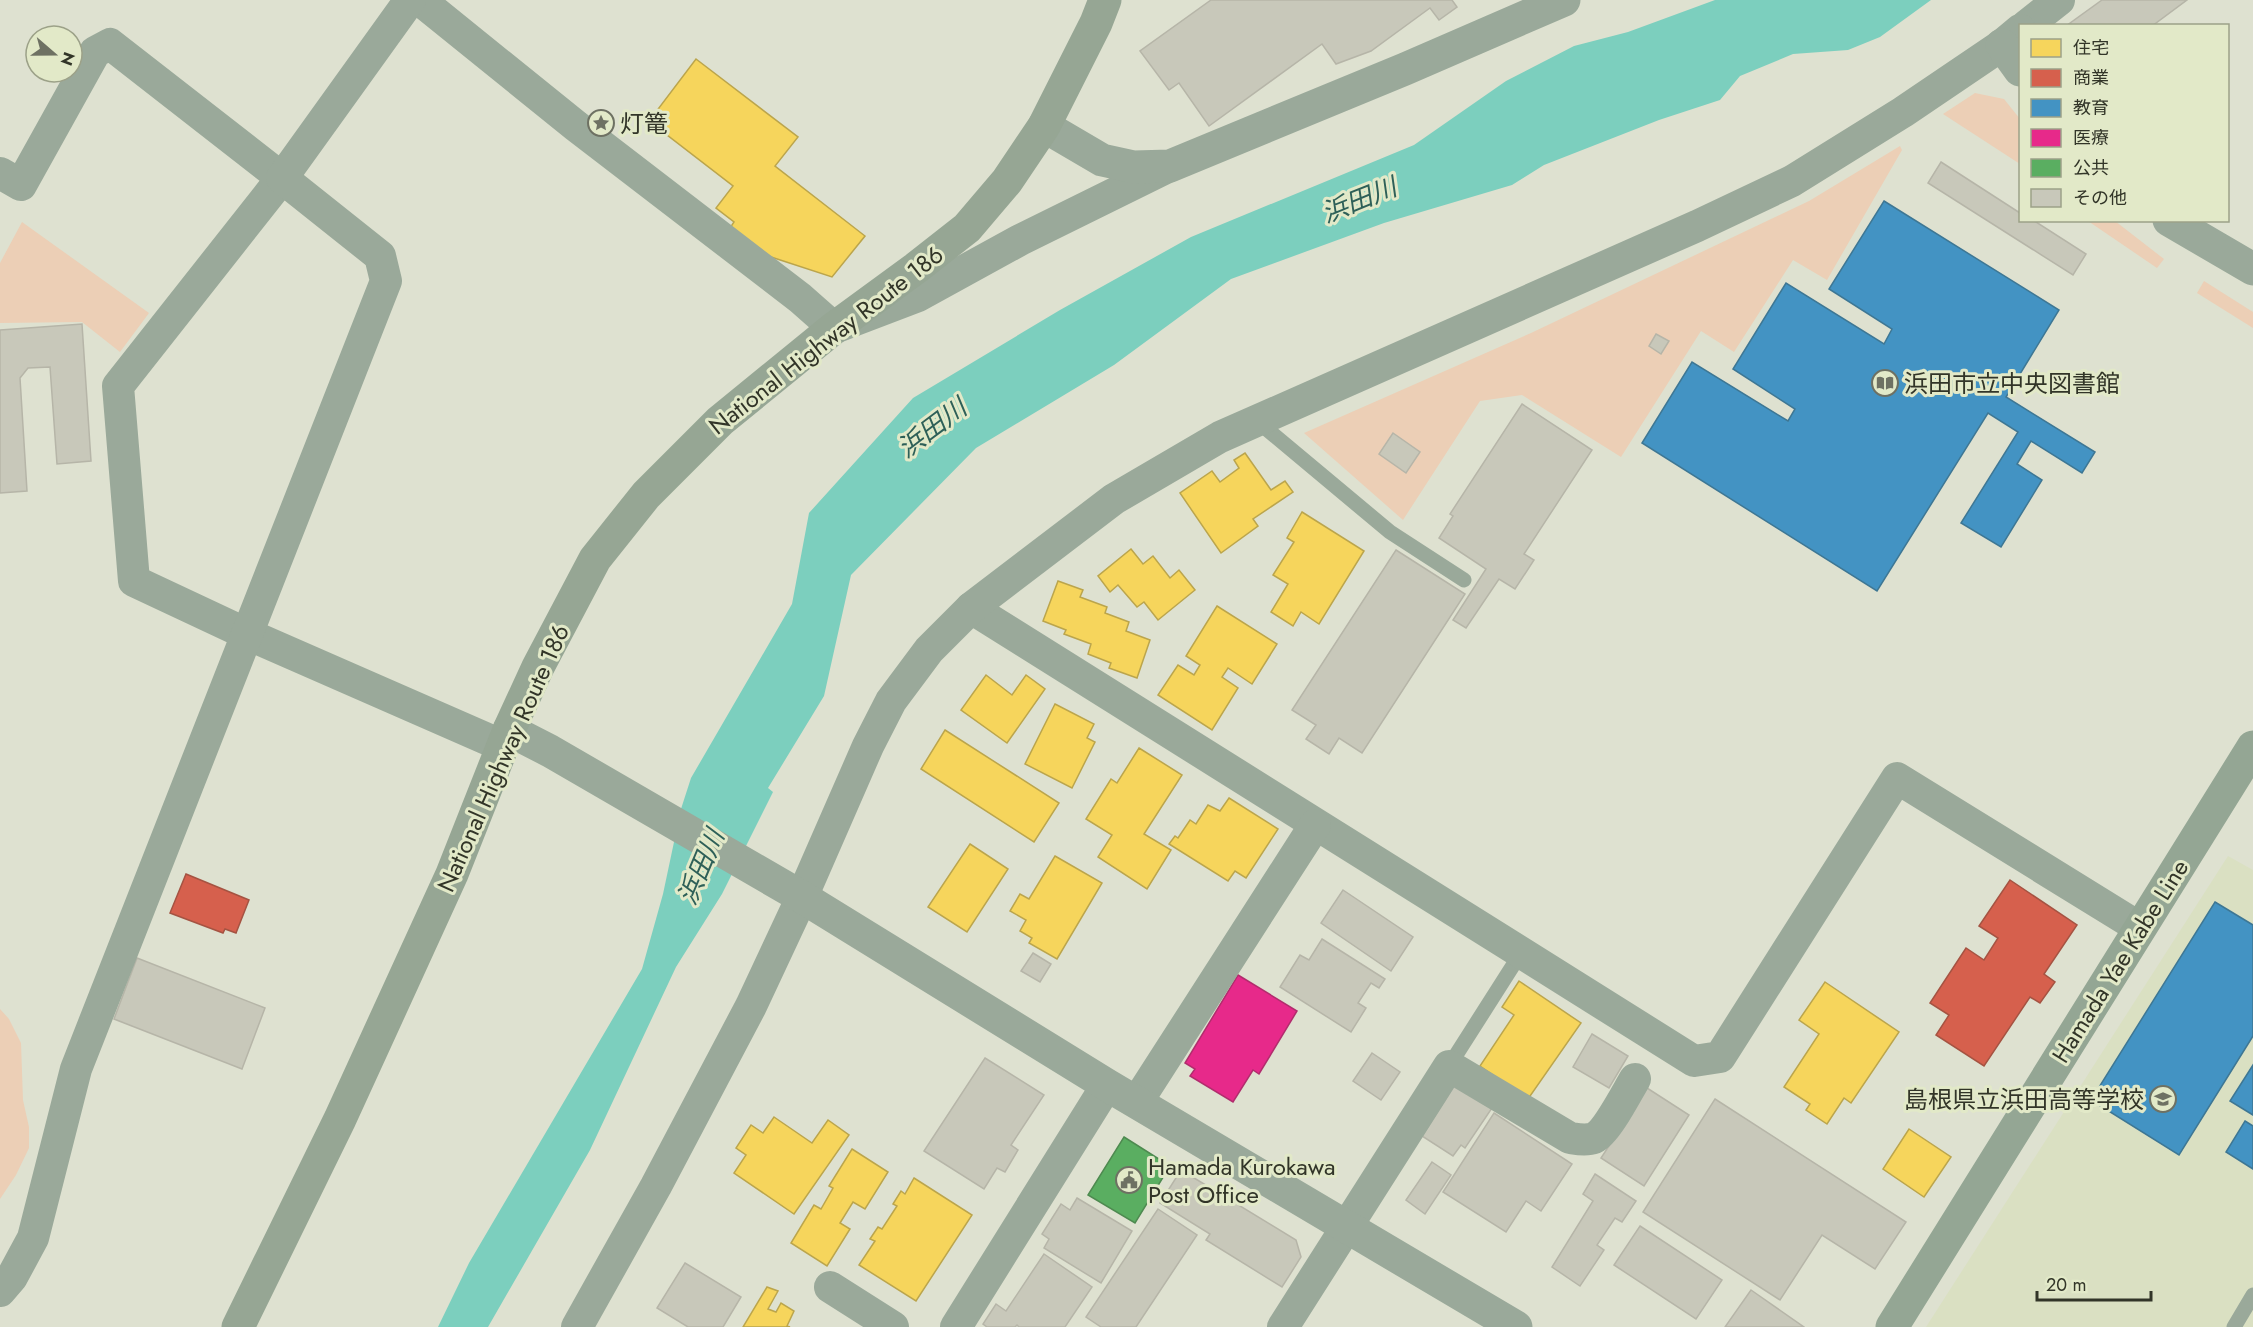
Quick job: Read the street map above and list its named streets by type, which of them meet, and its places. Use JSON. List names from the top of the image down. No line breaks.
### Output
{"streets":{"highway":["National Highway Route 186"],"main road":["Hamada Yae Kabe Line"]},"water":["浜田川"],"places":{"place":["灯篭"],"library":["浜田市立中央図書館"],"school or university":["島根県立浜田高等学校"],"public building":["Hamada Kurokawa Post Office"]},"legend":["住宅","商業","教育","医療","公共","その他"],"scale_bar":"20 m","north":"right"}
